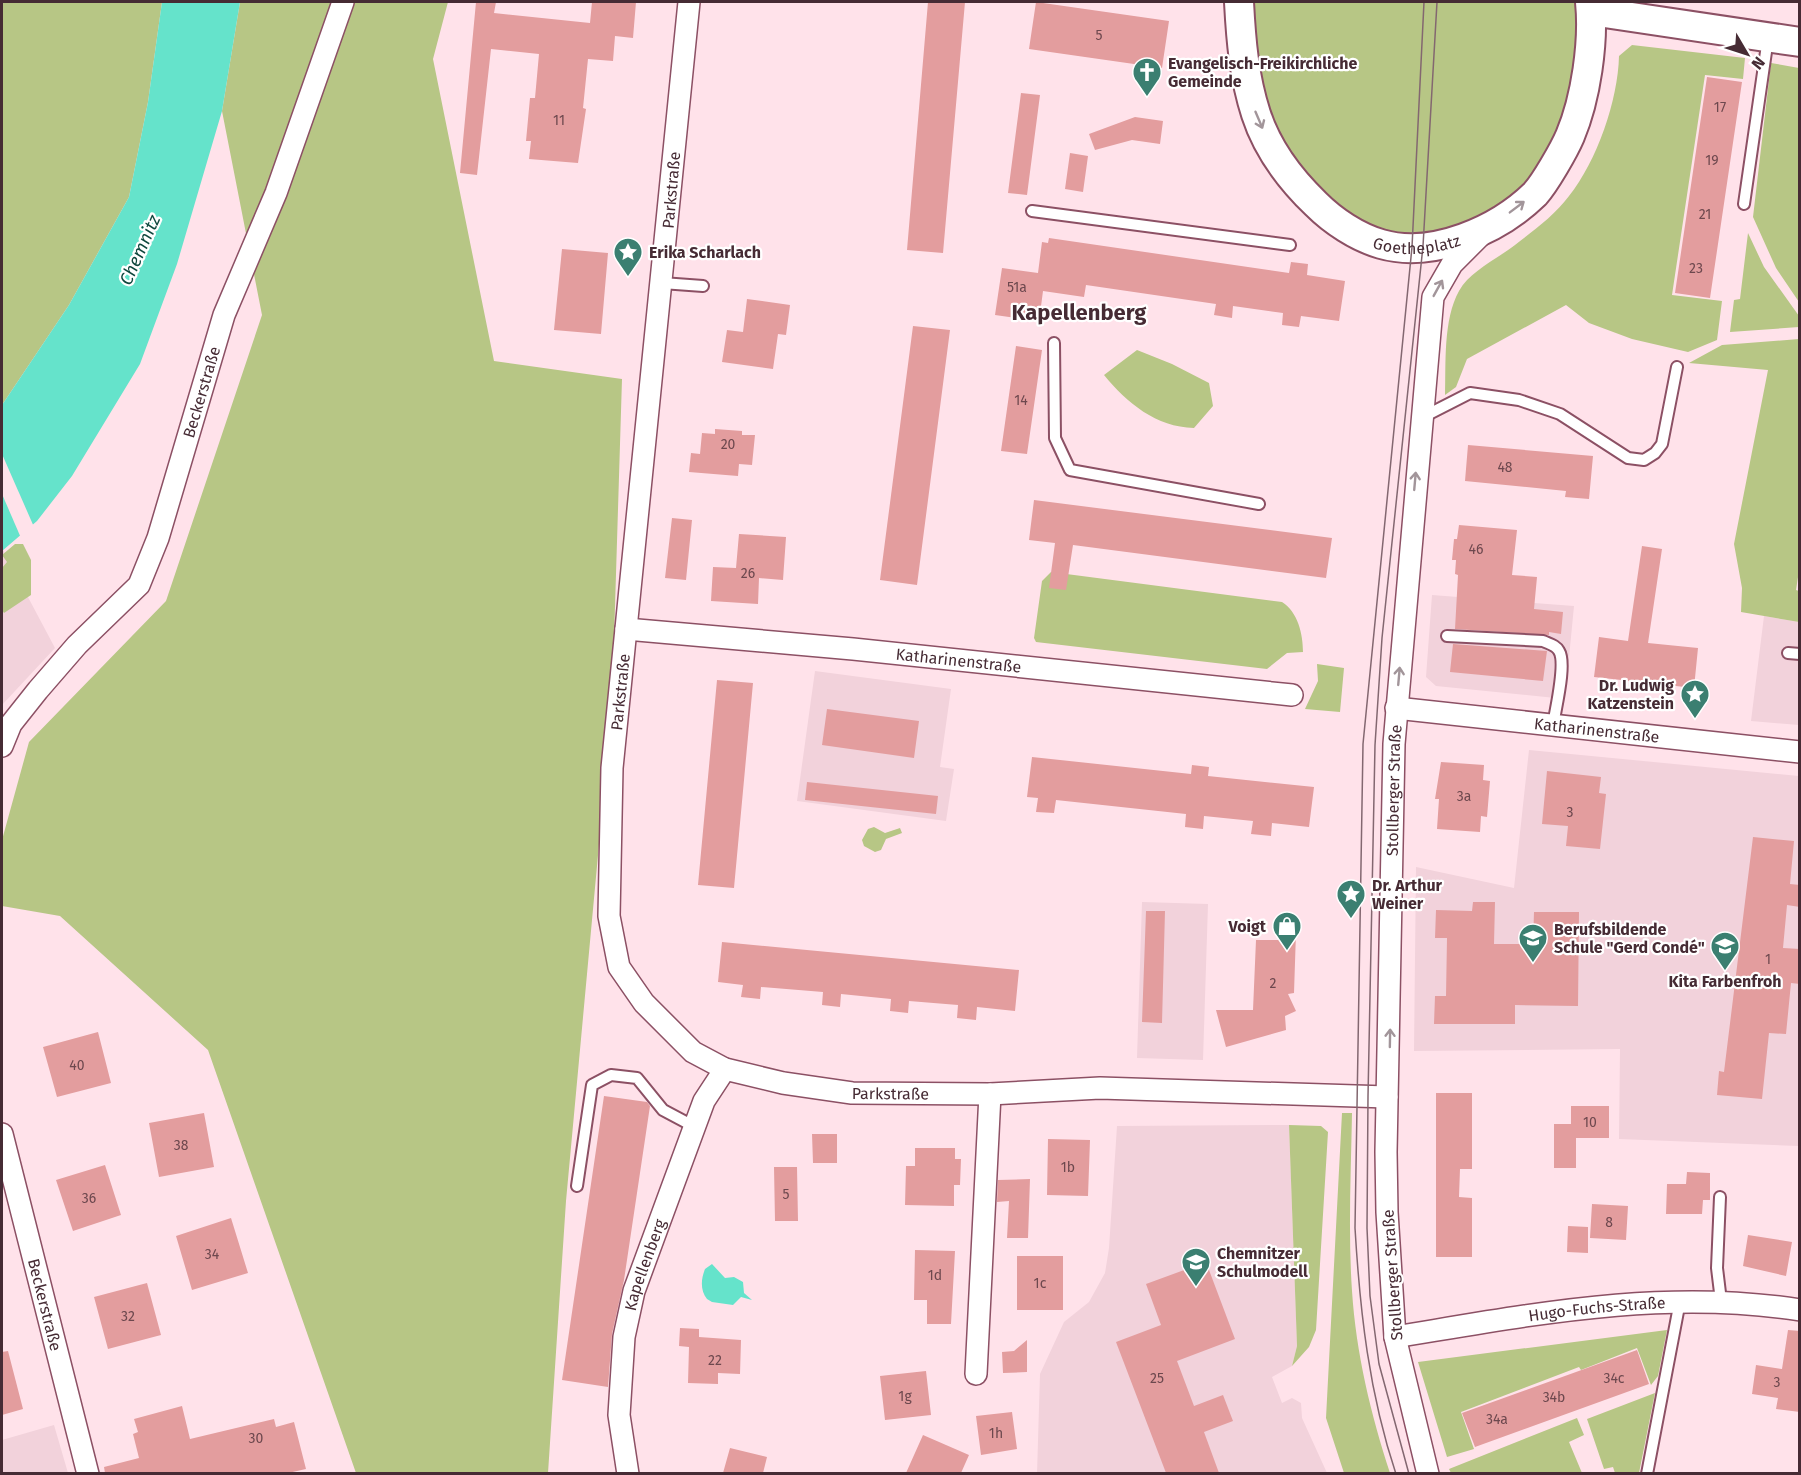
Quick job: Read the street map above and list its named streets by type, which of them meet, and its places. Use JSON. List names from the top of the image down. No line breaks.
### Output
{"streets":{"main road":["Goetheplatz"],"street":["Parkstraße","Beckerstraße","Katharinenstraße","Stollberger Straße","Kapellenberg","Hugo-Fuchs-Straße"]},"crossings":[["Parkstraße","Katharinenstraße"],["Parkstraße","Stollberger Straße"],["Parkstraße","Kapellenberg"],["Goetheplatz","Stollberger Straße"],["Katharinenstraße","Stollberger Straße"],["Stollberger Straße","Hugo-Fuchs-Straße"]],"one_way":["Stollberger Straße"],"districts":["Kapellenberg"],"water":["Chemnitz"],"places":{"church":["Evangelisch-Freikirchliche Gemeinde"],"place":["Erika Scharlach","Dr. Ludwig Katzenstein","Dr. Arthur Weiner"],"shop":["Voigt"],"school or university":["Berufsbildende Schule \"Gerd Condé\"","Kita Farbenfroh","Chemnitzer Schulmodell"]},"house_numbers":["5","17","11","19","21","23","51a","14","20","48","46","26","3a","3","1","2","40","10","38","1b","5","36","8","34","1d","1c","32","22","25","34c","3","1g","34b","34a","1h","30"],"north":"bottom right"}
